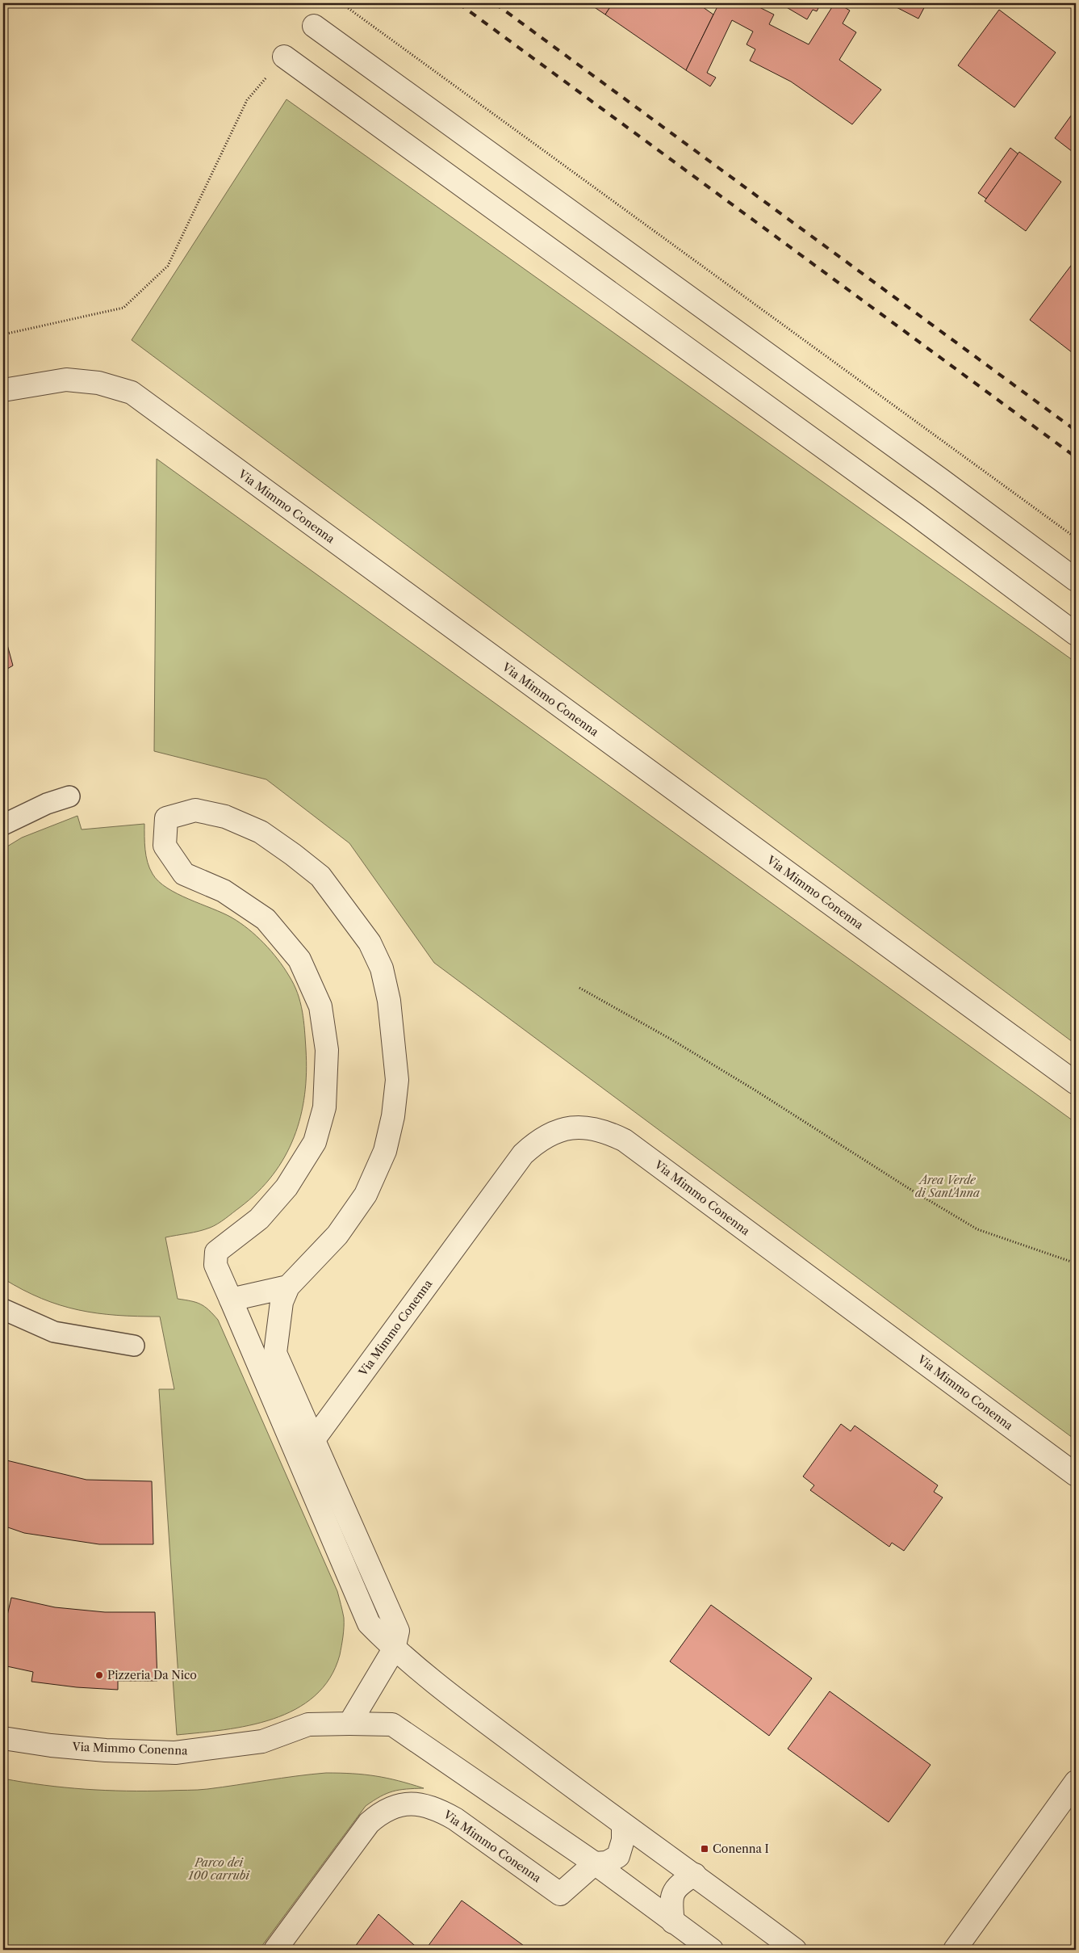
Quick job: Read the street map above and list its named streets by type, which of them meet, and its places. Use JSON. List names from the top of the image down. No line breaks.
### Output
{"streets":{"street":["Via Mimmo Conenna"]},"parks":["Area Verde di Sant'Anna","Parco dei 100 carrubi"],"places":{"other":["Pizzeria Da Nico"],"transit":["Conenna I"]}}
